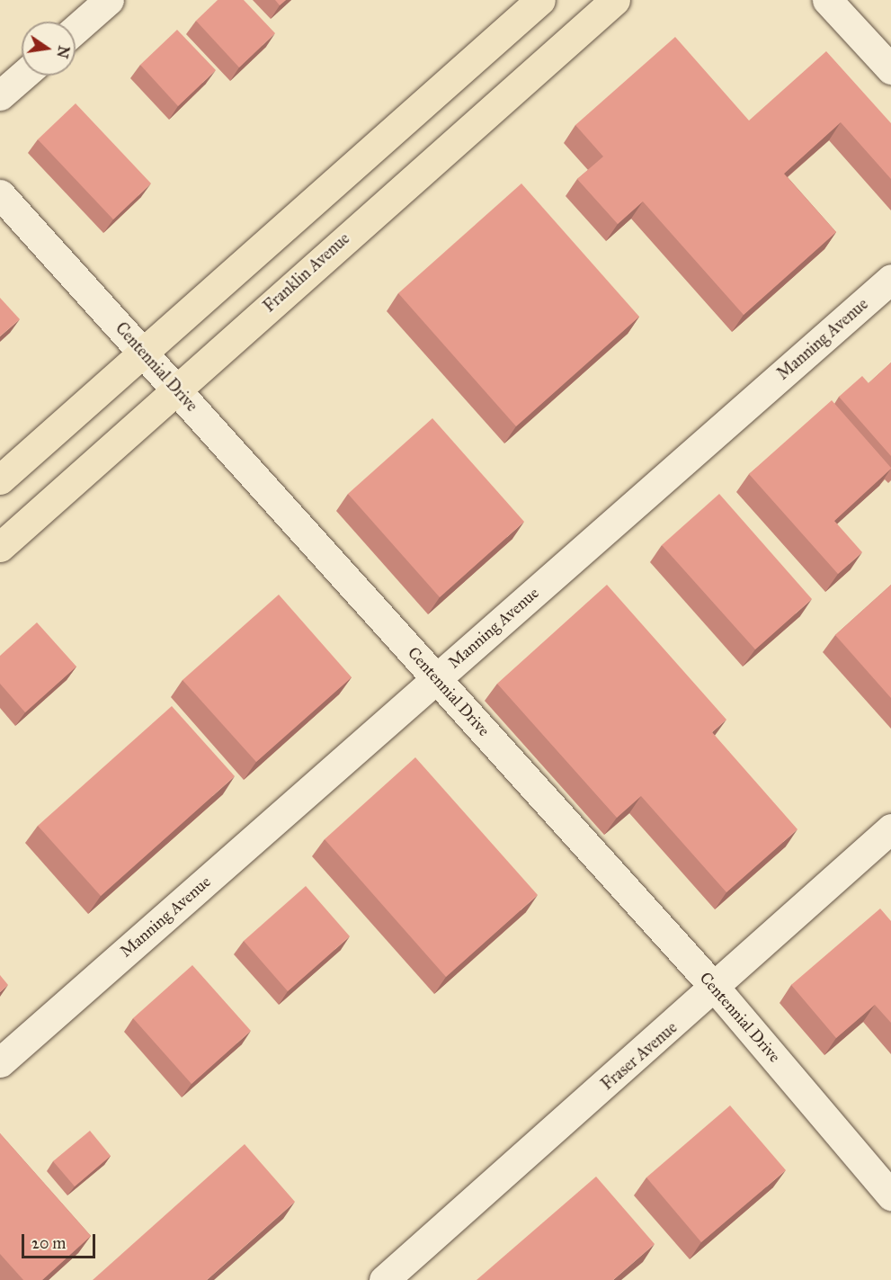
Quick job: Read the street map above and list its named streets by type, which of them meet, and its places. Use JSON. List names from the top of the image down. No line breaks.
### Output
{"streets":{"main road":["Franklin Avenue"],"street":["Manning Avenue","Centennial Drive","Fraser Avenue"]},"crossings":[["Franklin Avenue","Centennial Drive"],["Manning Avenue","Centennial Drive"],["Centennial Drive","Fraser Avenue"]],"scale_bar":"20 m","north":"right"}
